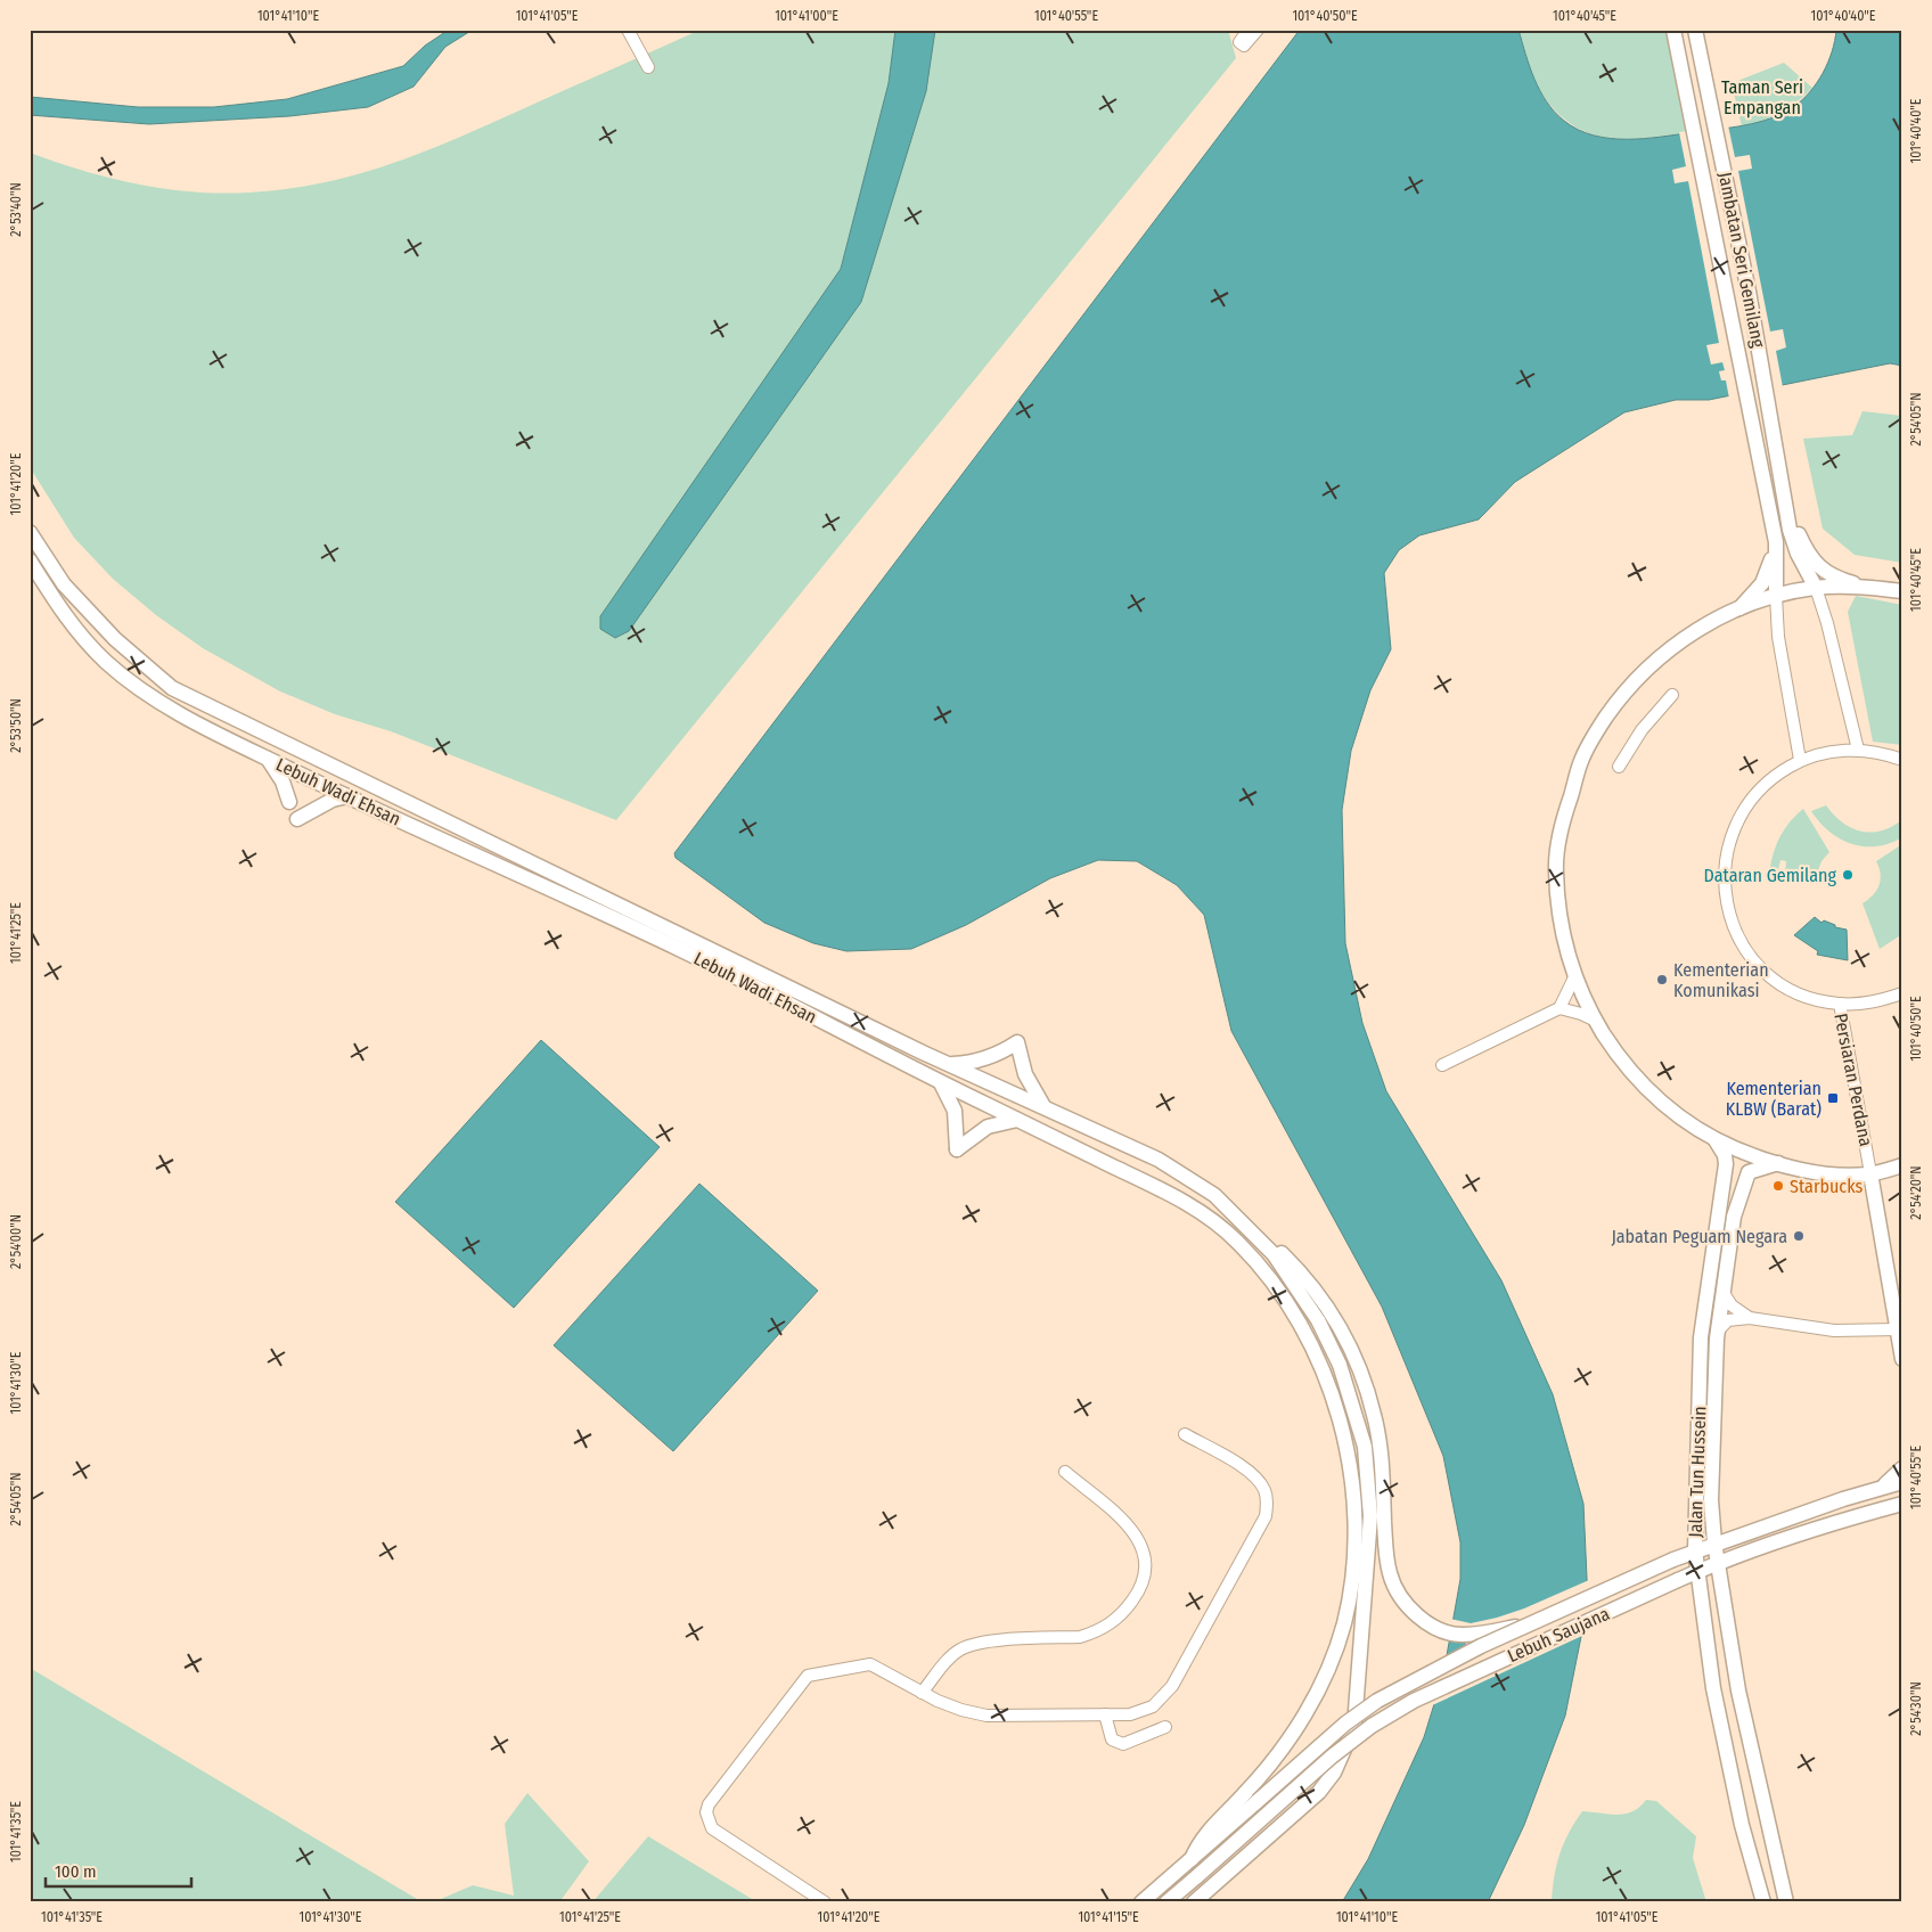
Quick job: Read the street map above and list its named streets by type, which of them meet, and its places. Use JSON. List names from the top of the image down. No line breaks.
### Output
{"streets":{"main road":["Jambatan Seri Gemilang","Lebuh Wadi Ehsan","Persiaran Perdana","Jalan Tun Hussein","Lebuh Saujana"]},"crossings":[["Lebuh Wadi Ehsan","Lebuh Saujana"],["Jalan Tun Hussein","Lebuh Saujana"]],"parks":["Taman Seri Empangan"],"places":{"other":["Dataran Gemilang","Kementerian Komunikasi","Starbucks","Jabatan Peguam Negara"],"transit":["Kementerian KLBW (Barat)"]},"scale_bar":"100 m","coordinates":["101°41'10\"E","101°41'05\"E","101°41'00\"E","101°40'55\"E","101°40'50\"E","101°40'45\"E","101°40'40\"E","2°53'40\"N","2°54'05\"N","101°41'20\"E","2°53'50\"N","101°41'25\"E","2°54'20\"N","2°54'00\"N","101°41'30\"E","2°54'30\"N","101°41'35\"E","101°41'15\"E"]}
